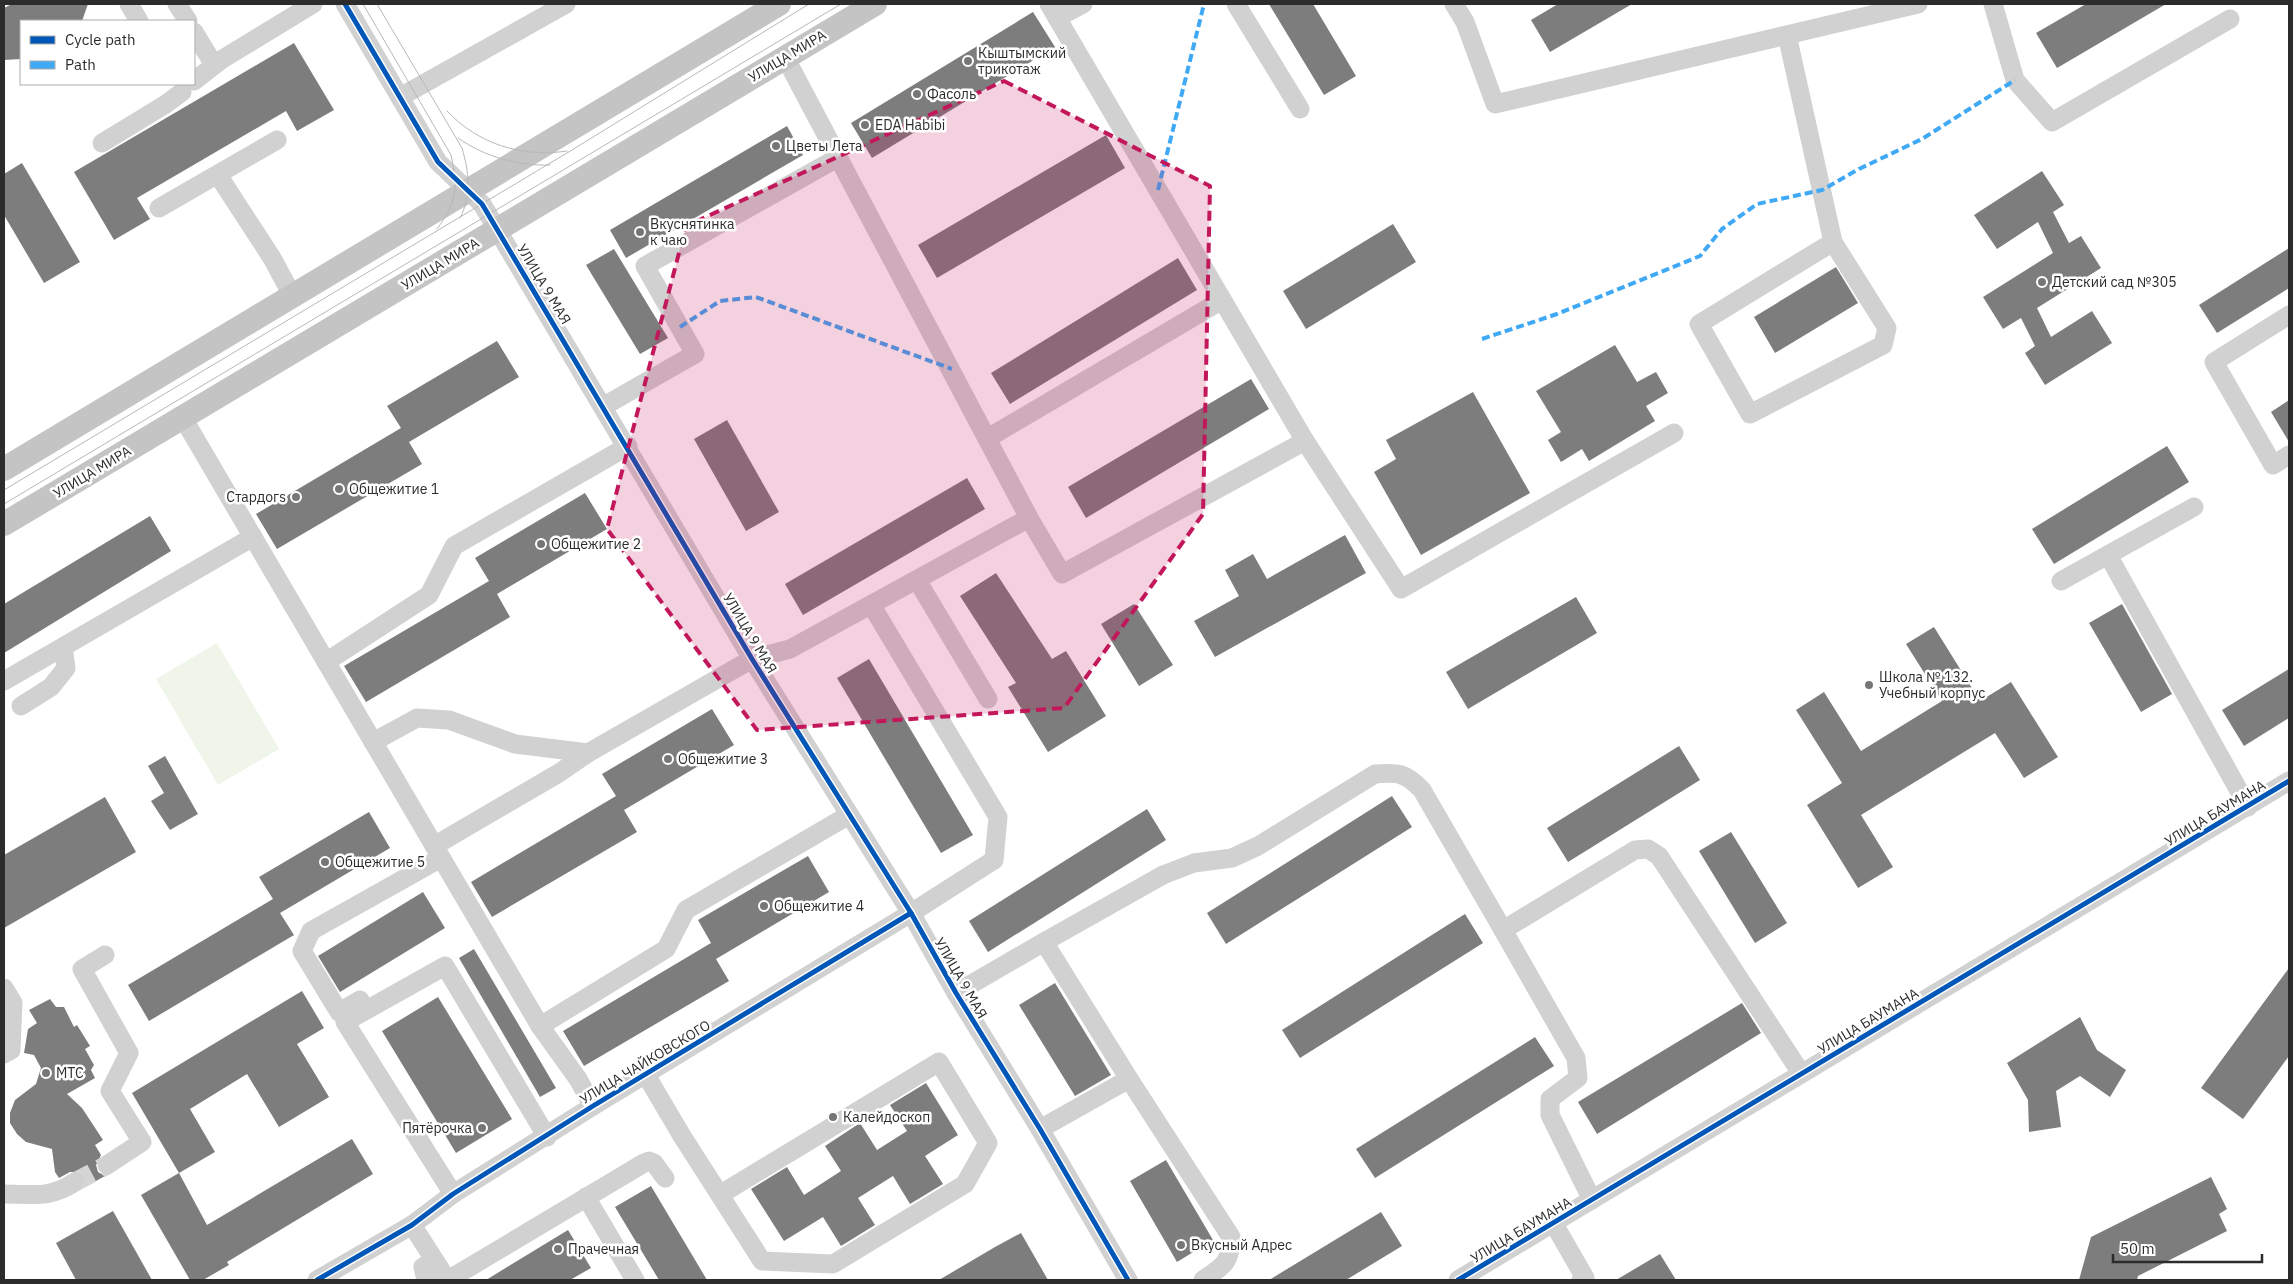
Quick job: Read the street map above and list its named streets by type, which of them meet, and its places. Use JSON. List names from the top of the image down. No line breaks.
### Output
{"streets":{"main road":["УЛИЦА МИРА"],"street":["УЛИЦА 9 МАЯ","УЛИЦА БАУМАНА","УЛИЦА ЧАЙКОВСКОГО"]},"crossings":[["УЛИЦА МИРА","УЛИЦА 9 МАЯ"],["УЛИЦА 9 МАЯ","УЛИЦА ЧАЙКОВСКОГО"]],"places":["Кыштымский трикотаж","Фасоль","EDA Habibi","Цветы Лета","Вкуснятинка к чаю","Детский сад №305","Общежитие 1","Стардогs","Общежитие 2","Школа № 132. Учебный корпус","Общежитие 3","Общежитие 5","Общежитие 4","МТС","Калейдоскоп","Пятёрочка","Вкусный Адрес","Прачечная"],"legend":["Cycle path","Path"],"scale_bar":"50 m"}
